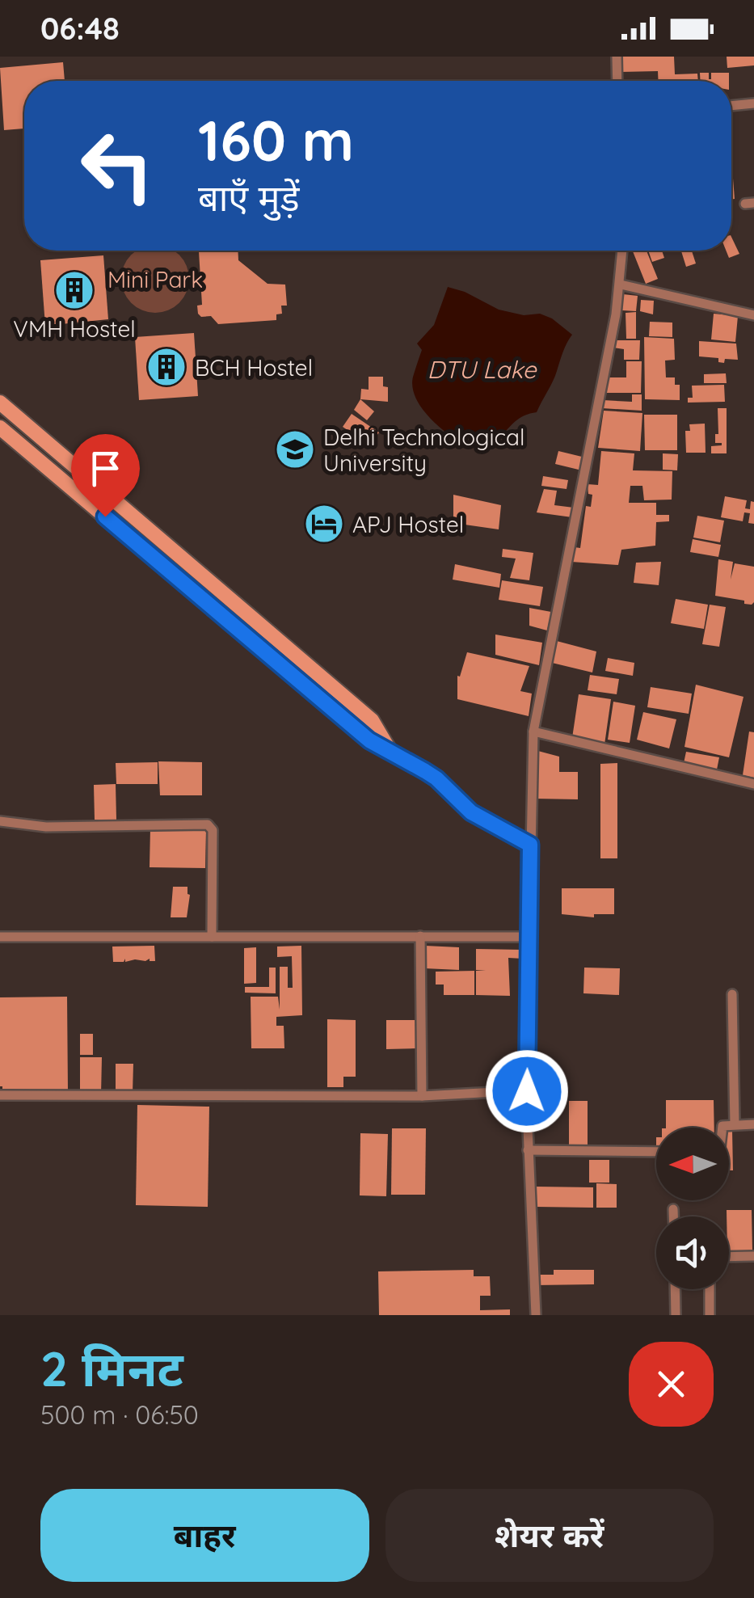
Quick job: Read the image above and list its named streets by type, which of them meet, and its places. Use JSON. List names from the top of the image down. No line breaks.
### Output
{"water":["DTU Lake"],"parks":["Mini Park"],"places":{"building":["VMH Hostel","BCH Hostel"],"school or university":["Delhi Technological University"],"hotel":["APJ Hostel"]},"north":"left","page":{"status":"06:48","turn":["160 m","बाएँ मुड़ें"],"heading":["2 मिनट","500 m · 06:50"],"buttons":["बाहर","शेयर करें"]}}
